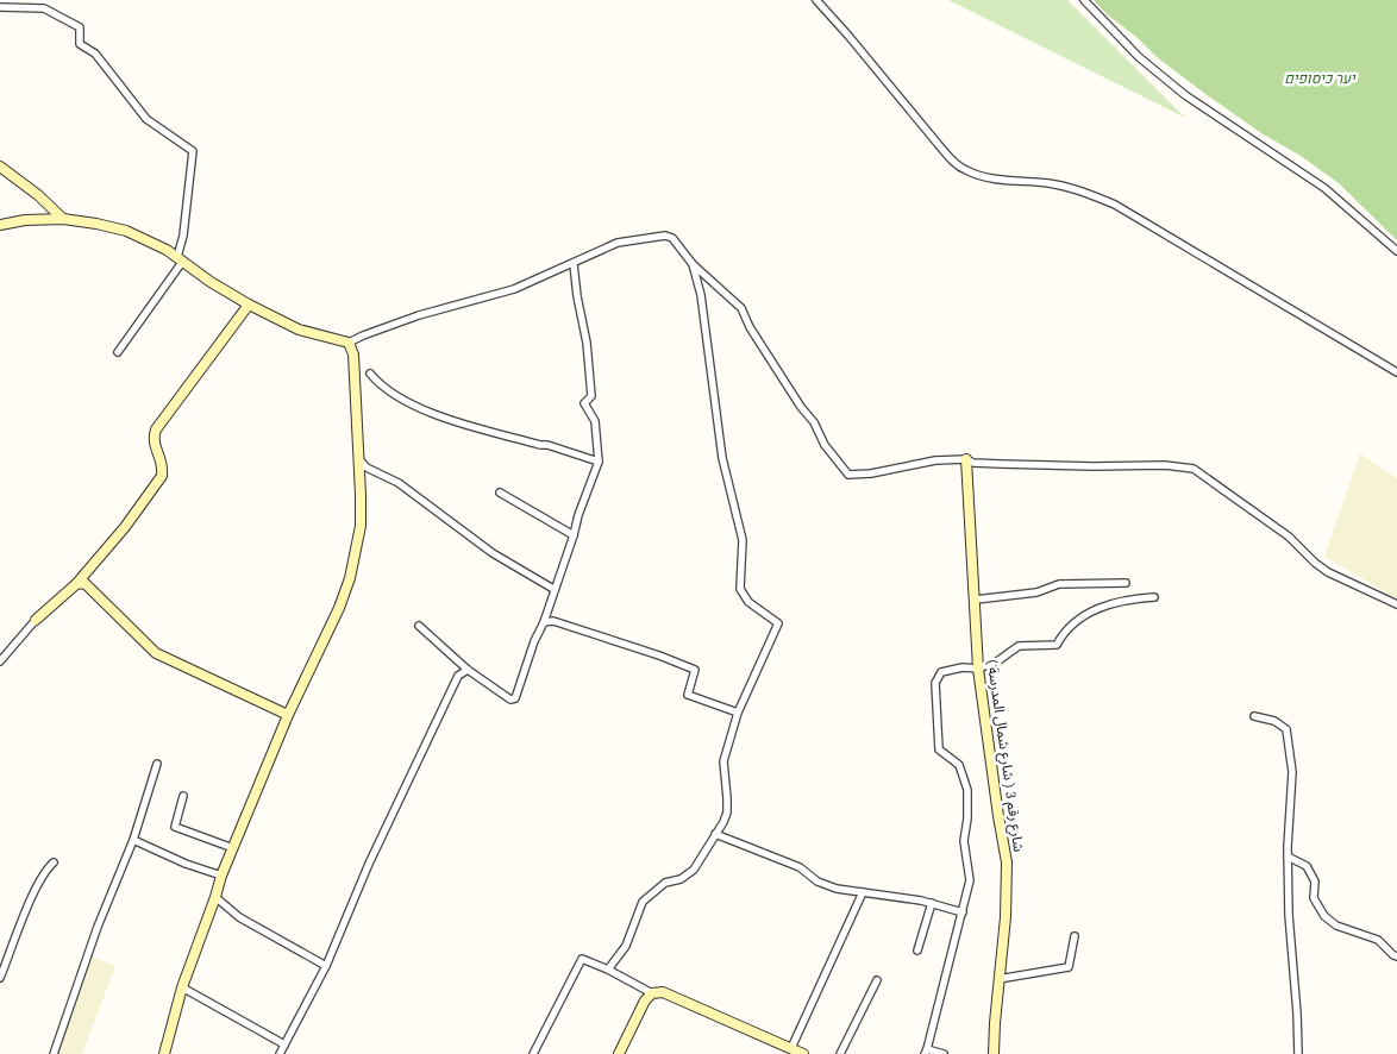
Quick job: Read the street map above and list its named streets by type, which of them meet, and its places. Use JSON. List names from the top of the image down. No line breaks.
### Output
{"streets":{"street":["شارع رقم 3 ( شارع شمال المدرسة )"]},"parks":["יער כיסופים"]}
